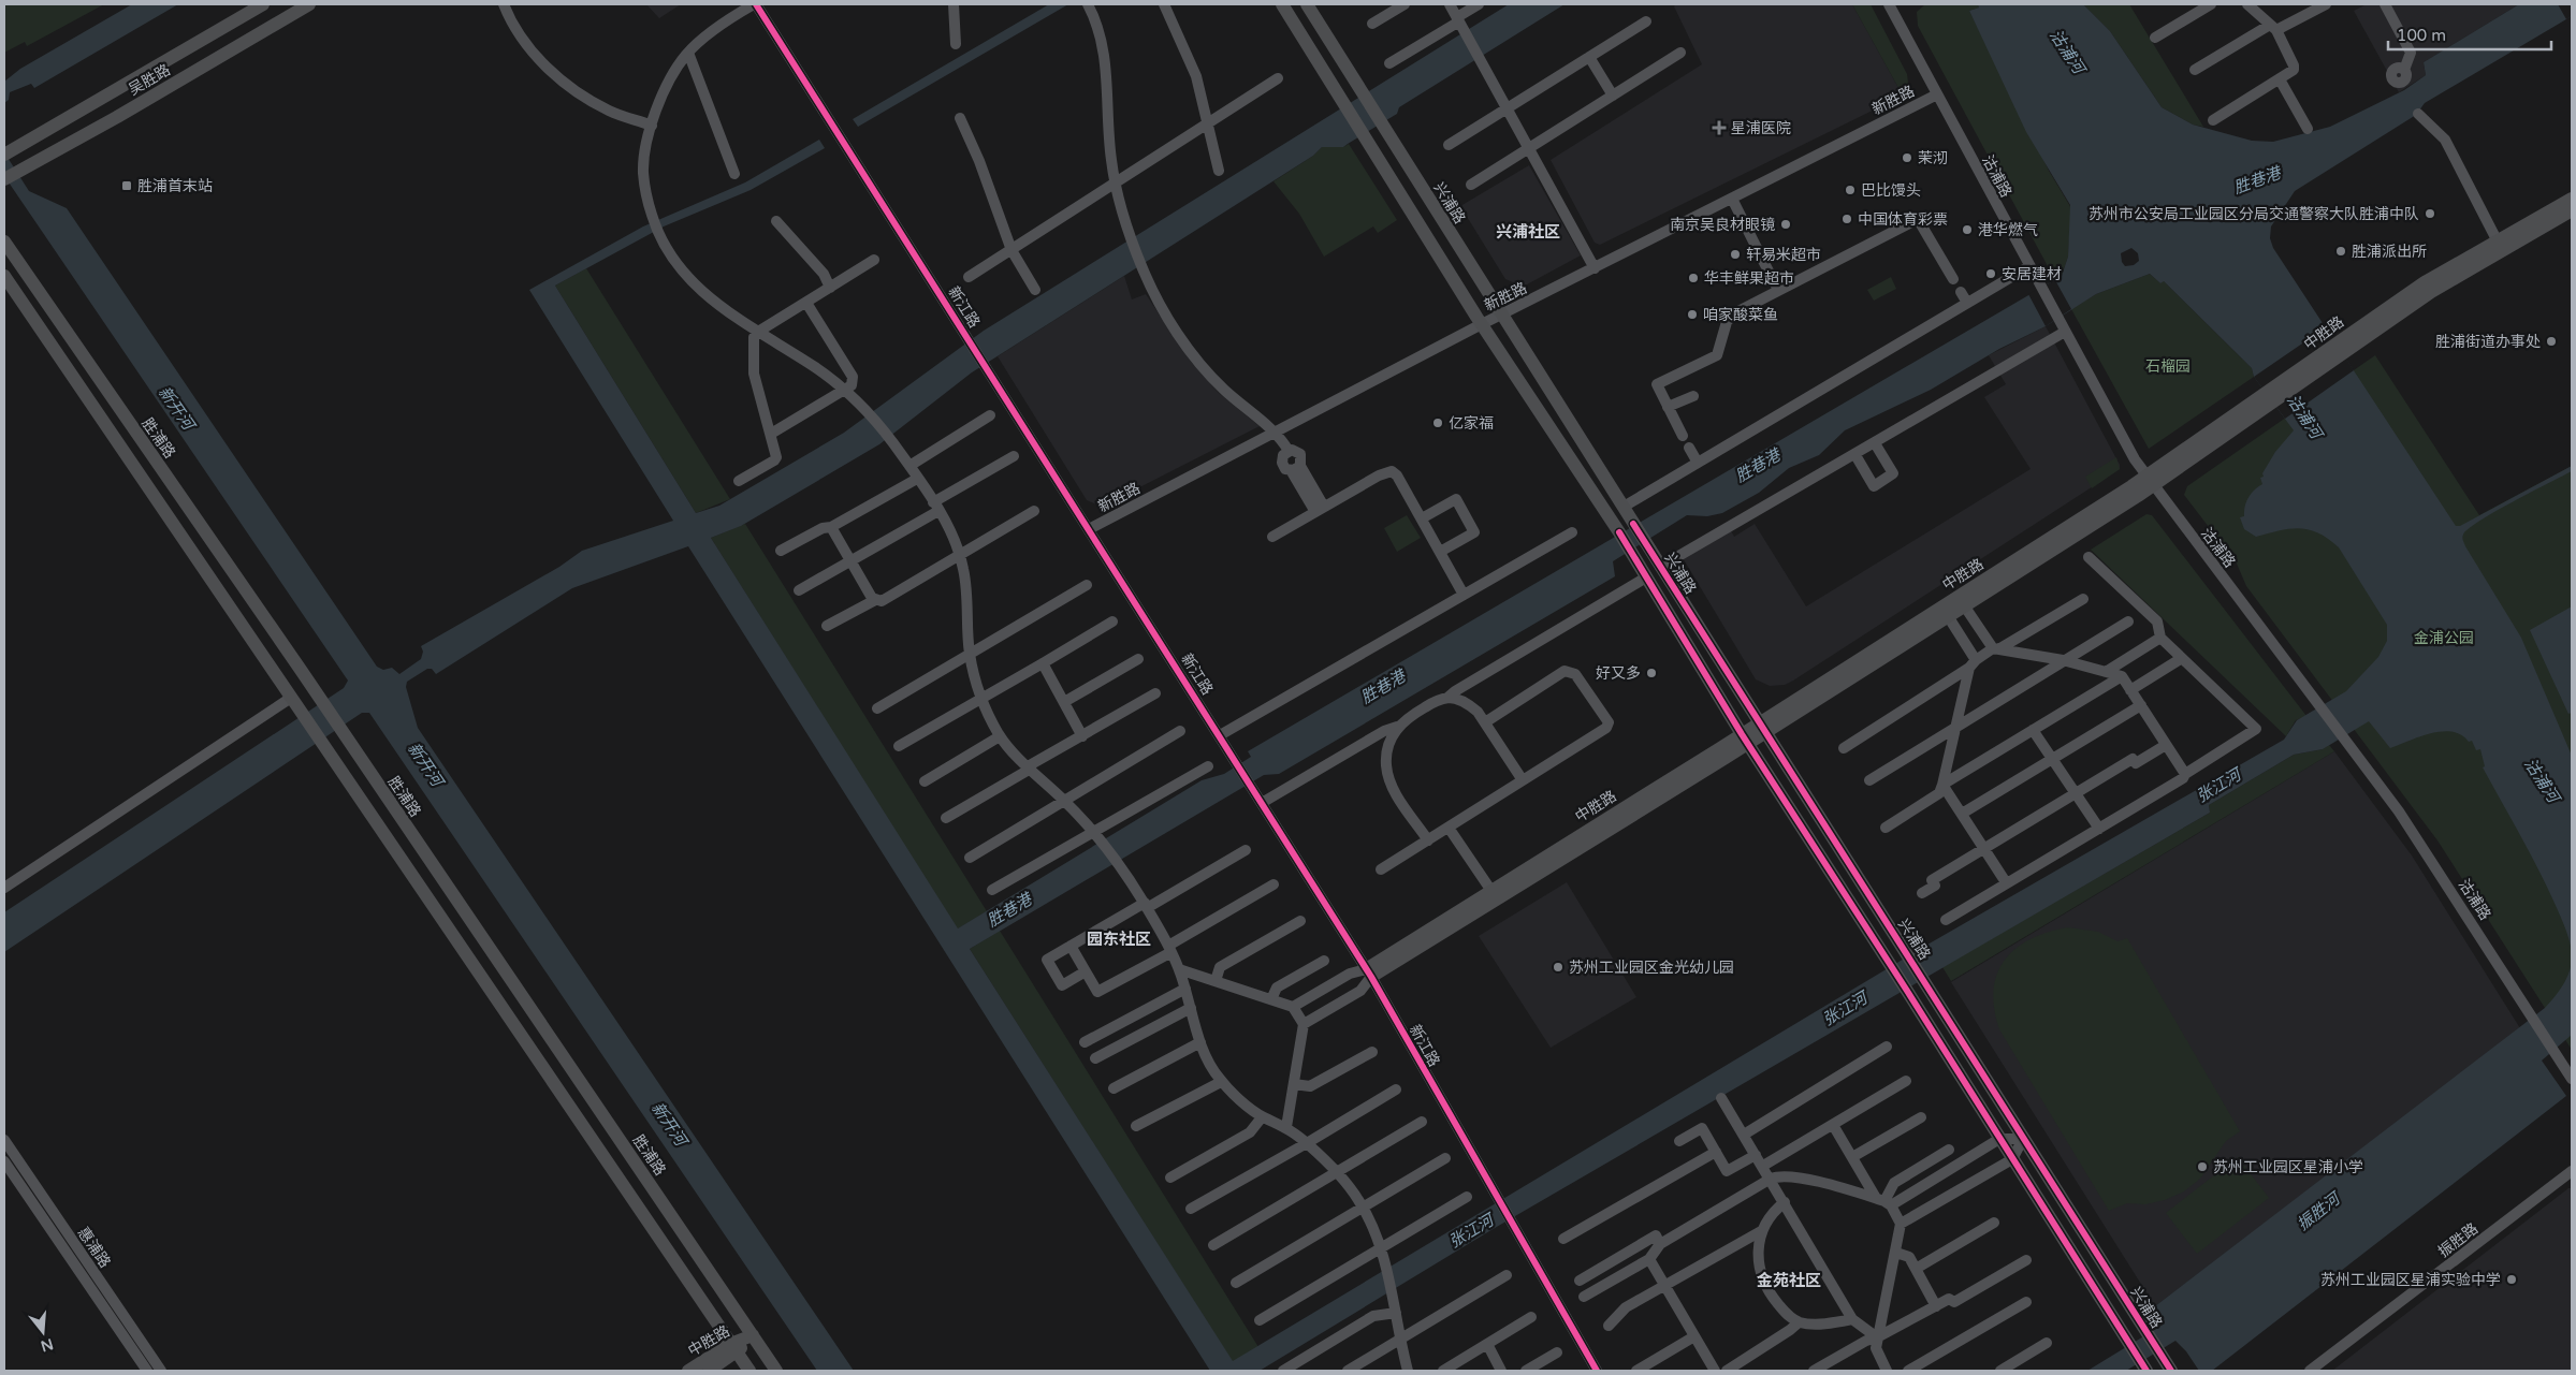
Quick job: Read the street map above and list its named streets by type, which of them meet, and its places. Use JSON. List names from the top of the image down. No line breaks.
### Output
{"streets":{"main road":["吴胜路","兴浦路","中胜路","胜浦路"],"street":["新胜路","沽浦路","新江路","振胜路","惠浦路"]},"crossings":[["新胜路","沽浦路"],["新胜路","兴浦路"],["新胜路","新江路"],["沽浦路","中胜路"],["兴浦路","中胜路"],["新江路","中胜路"],["中胜路","胜浦路"]],"districts":["兴浦社区","园东社区","金苑社区"],"water":["沽浦河","胜巷港","新开河","张江河","振胜河"],"parks":["石榴园","金浦公园"],"places":{"health":["星浦医院"],"other":["茉沏","巴比馒头","苏州市公安局工业园区分局交通警察大队胜浦中队","中国体育彩票","南京吴良材眼镜","港华燃气","胜浦派出所","轩易米超市","安居建材","华丰鲜果超市","咱家酸菜鱼","胜浦街道办事处","亿家福","好又多","苏州工业园区金光幼儿园","苏州工业园区星浦小学","苏州工业园区星浦实验中学"],"transit":["胜浦首末站"]},"scale_bar":"100 m","north":"bottom"}
